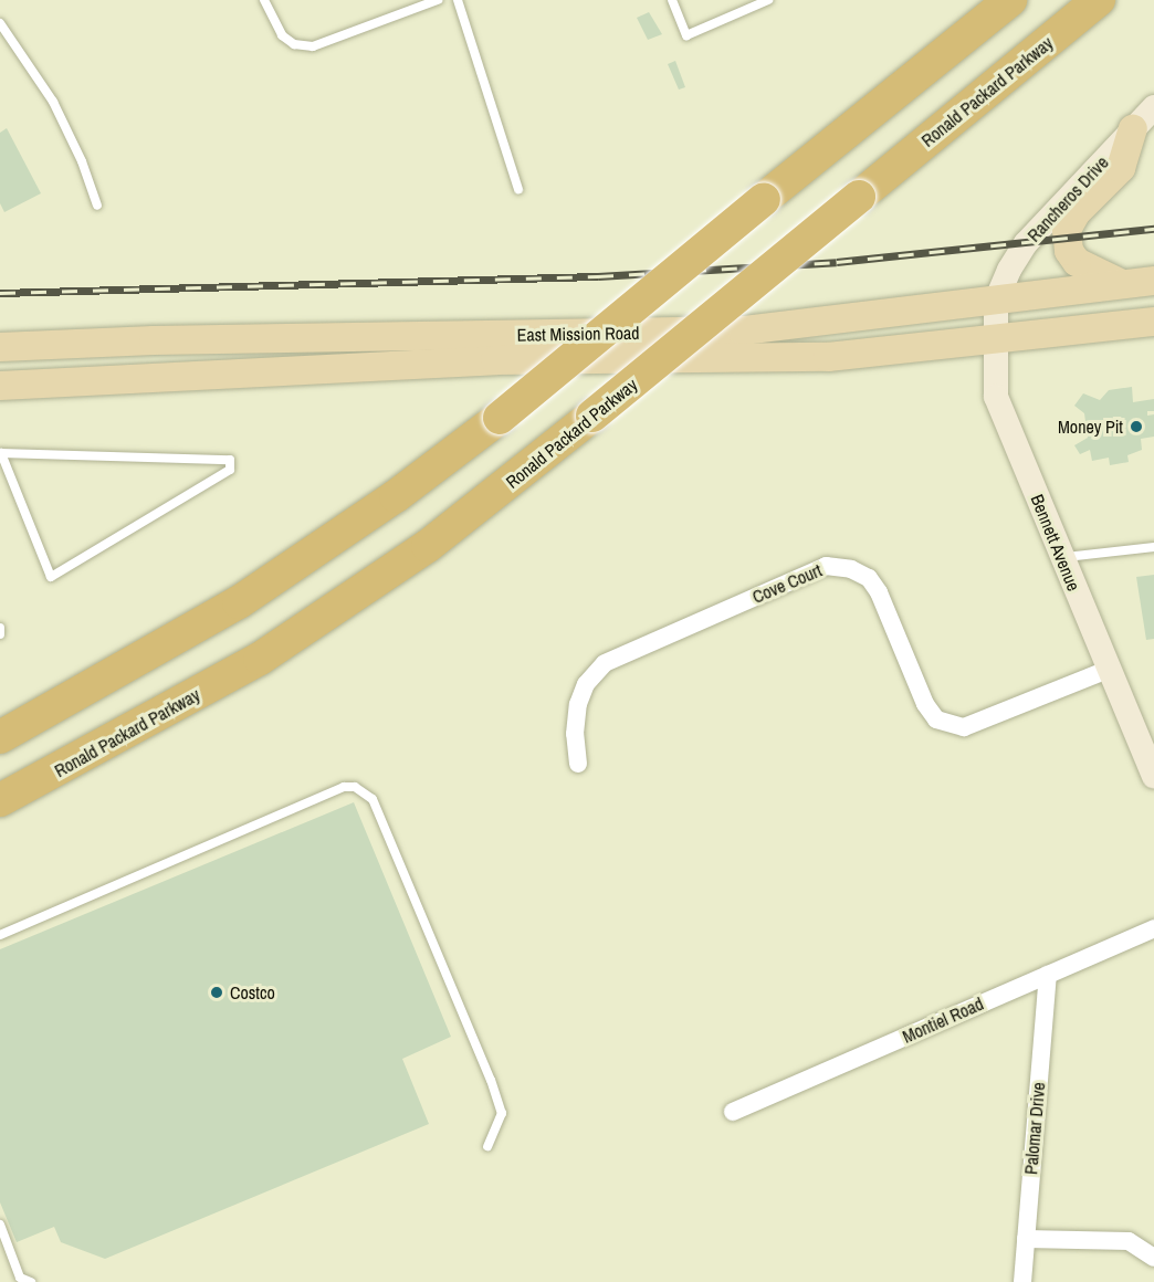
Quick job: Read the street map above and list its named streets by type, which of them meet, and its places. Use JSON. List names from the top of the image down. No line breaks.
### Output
{"streets":{"highway":["Ronald Packard Parkway"],"main road":["East Mission Road"],"street":["Rancheros Drive","Bennett Avenue","Cove Court","Montiel Road","Palomar Drive"]},"crossings":[["Rancheros Drive","East Mission Road"],["Rancheros Drive","Bennett Avenue"],["East Mission Road","Bennett Avenue"],["Bennett Avenue","Cove Court"],["Montiel Road","Palomar Drive"]],"places":["Money Pit","Costco"]}
